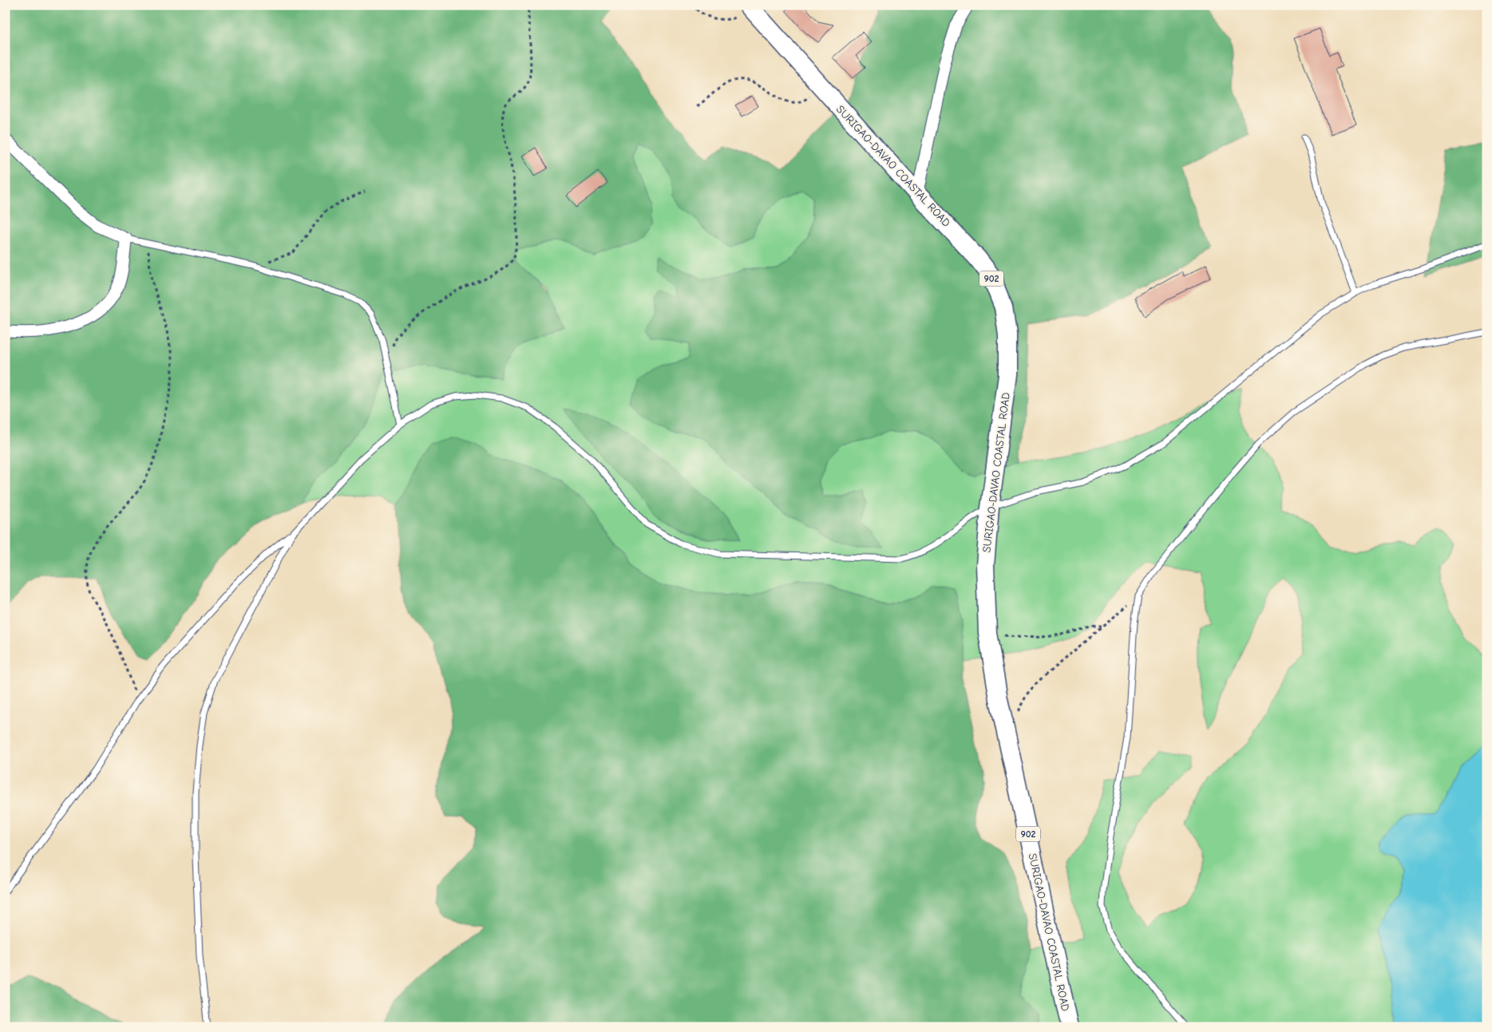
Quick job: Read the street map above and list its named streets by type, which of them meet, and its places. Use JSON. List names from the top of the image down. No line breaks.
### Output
{"streets":{"highway":["SURIGAO-DAVAO COASTAL ROAD","902"]}}
